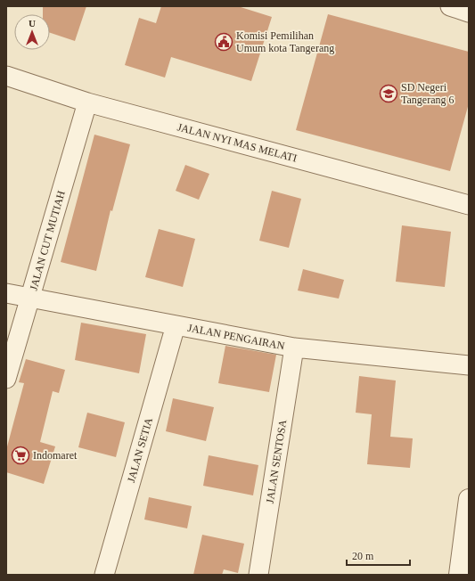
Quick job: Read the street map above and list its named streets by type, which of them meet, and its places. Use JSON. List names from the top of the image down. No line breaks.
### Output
{"streets":{"street":["JALAN NYI MAS MELATI","JALAN CUT MUTIAH","JALAN PENGAIRAN","JALAN SETIA","JALAN SENTOSA"]},"crossings":[["JALAN NYI MAS MELATI","JALAN CUT MUTIAH"],["JALAN CUT MUTIAH","JALAN PENGAIRAN"],["JALAN PENGAIRAN","JALAN SETIA"],["JALAN PENGAIRAN","JALAN SENTOSA"]],"places":{"public building":["Komisi Pemilihan Umum kota Tangerang"],"school or university":["SD Negeri Tangerang 6"],"supermarket":["Indomaret"]},"scale_bar":"20 m","north":"top"}
